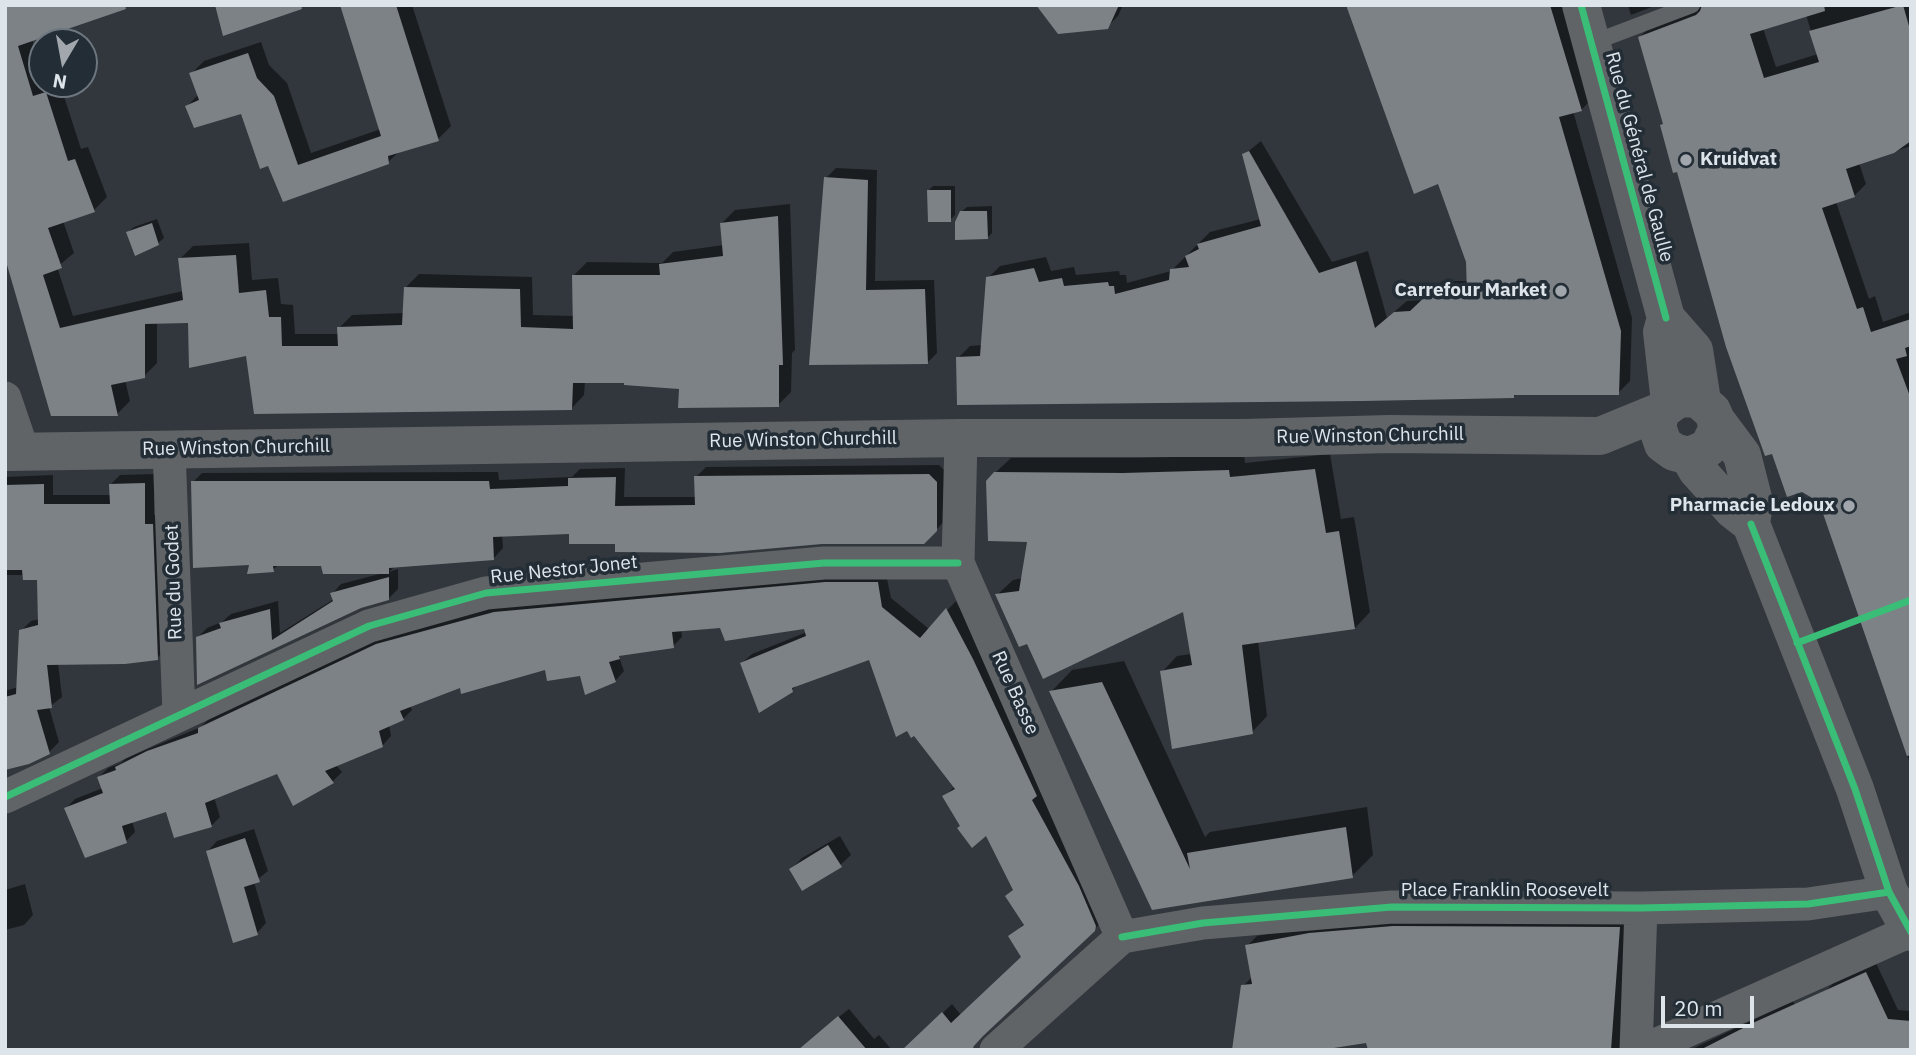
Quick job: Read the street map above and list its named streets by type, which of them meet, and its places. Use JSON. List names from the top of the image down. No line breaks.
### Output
{"streets":{"main road":["Rue du Général de Gaulle","Rue Winston Churchill"],"street":["Rue Nestor Jonet","Rue du Godet","Rue Basse","Place Franklin Roosevelt"]},"crossings":[["Rue du Général de Gaulle","Rue Winston Churchill"],["Rue Winston Churchill","Rue du Godet"],["Rue Winston Churchill","Rue Basse"],["Rue Nestor Jonet","Rue du Godet"],["Rue Nestor Jonet","Rue Basse"],["Rue Basse","Place Franklin Roosevelt"]],"places":["Kruidvat","Carrefour Market","Pharmacie Ledoux"],"scale_bar":"20 m","north":"bottom"}
